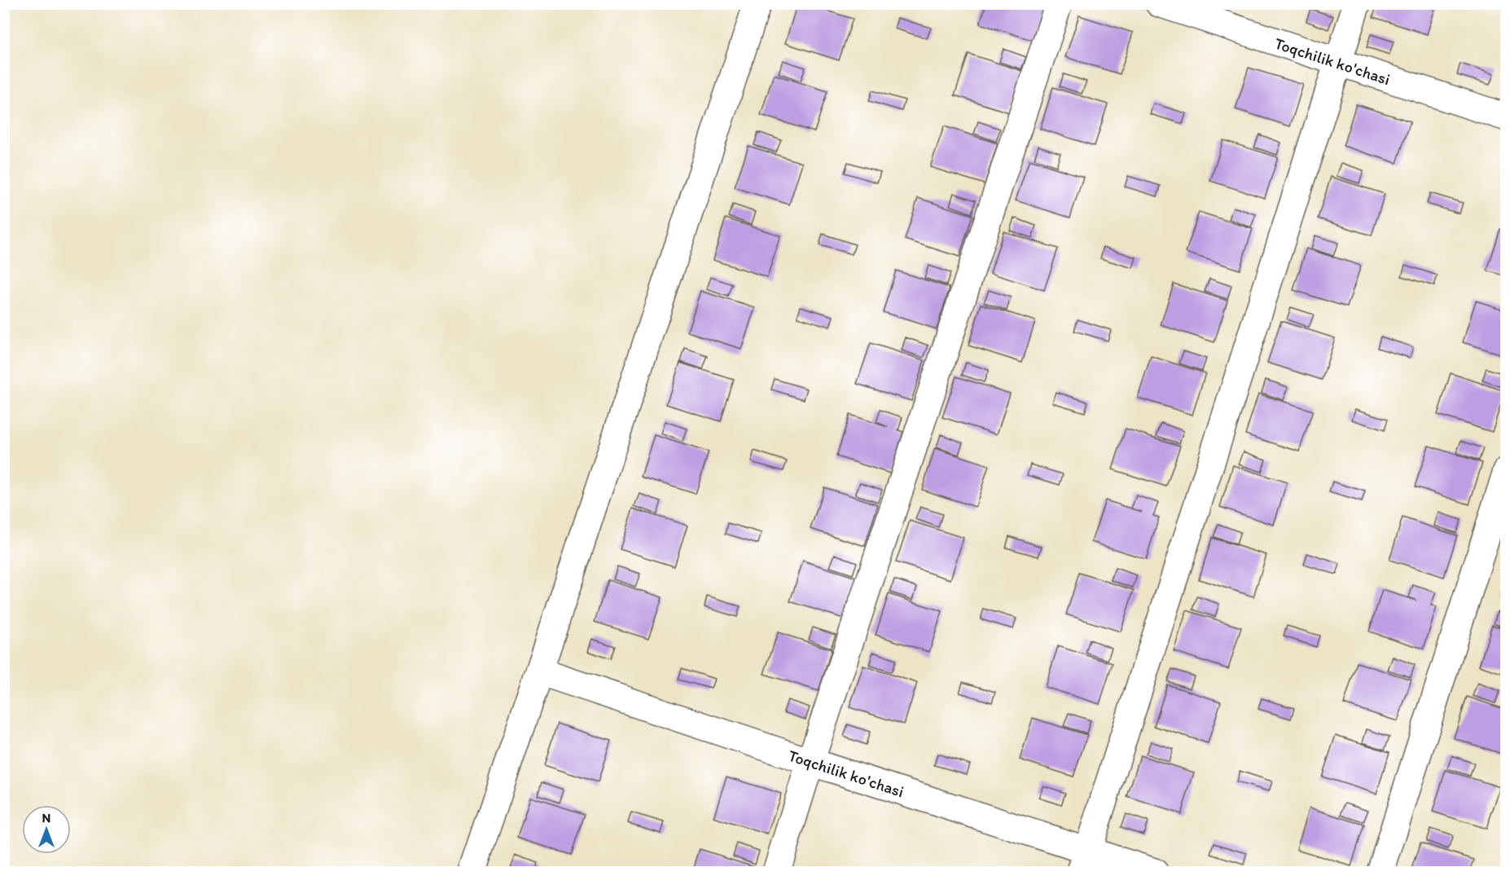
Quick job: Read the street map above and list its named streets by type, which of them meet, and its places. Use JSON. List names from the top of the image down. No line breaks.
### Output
{"streets":{"street":["Toqchilik ko'chasi"]},"north":"top"}
